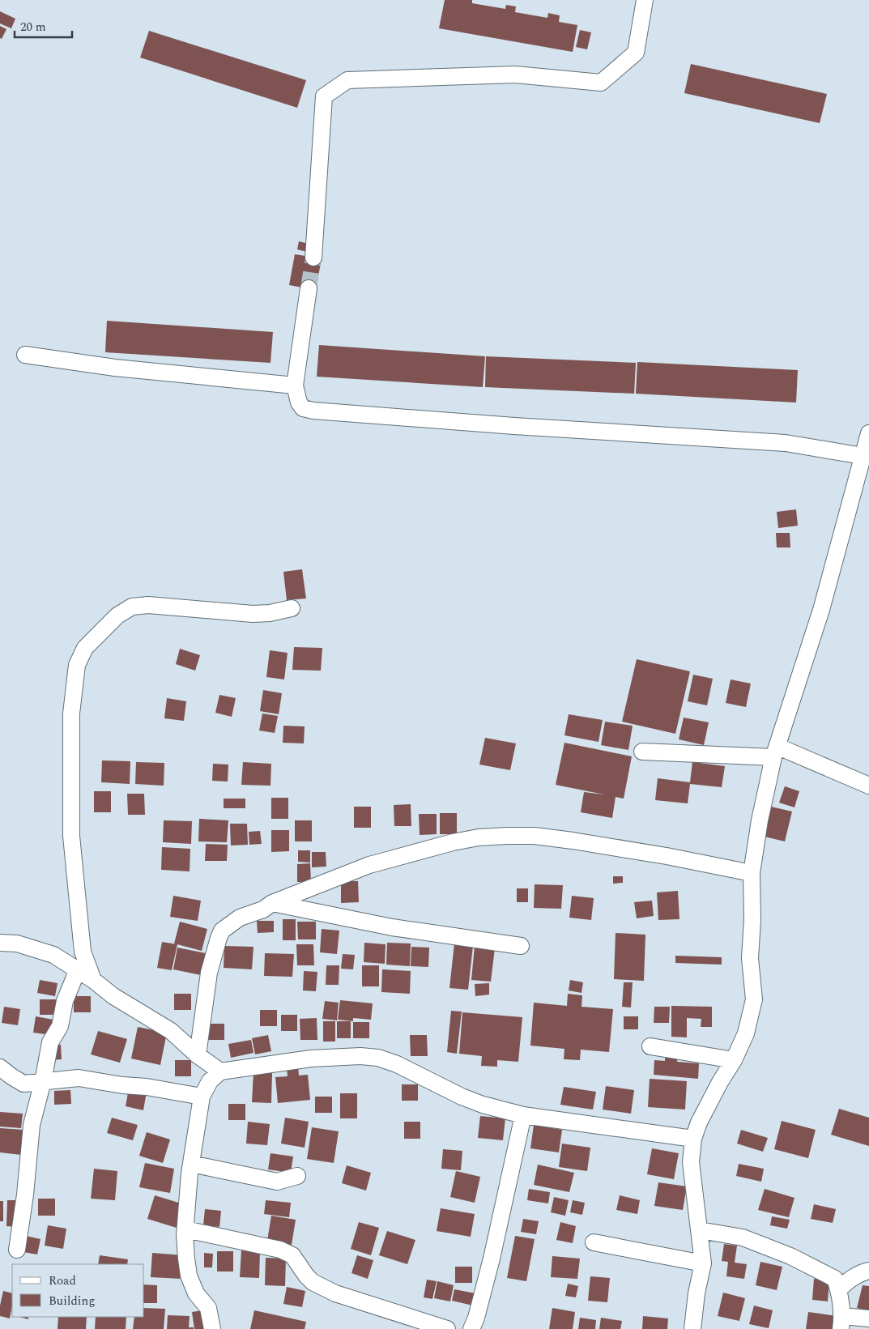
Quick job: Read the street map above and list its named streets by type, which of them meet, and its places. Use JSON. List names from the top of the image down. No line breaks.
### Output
{"legend":["Road","Building"],"scale_bar":"20 m"}
